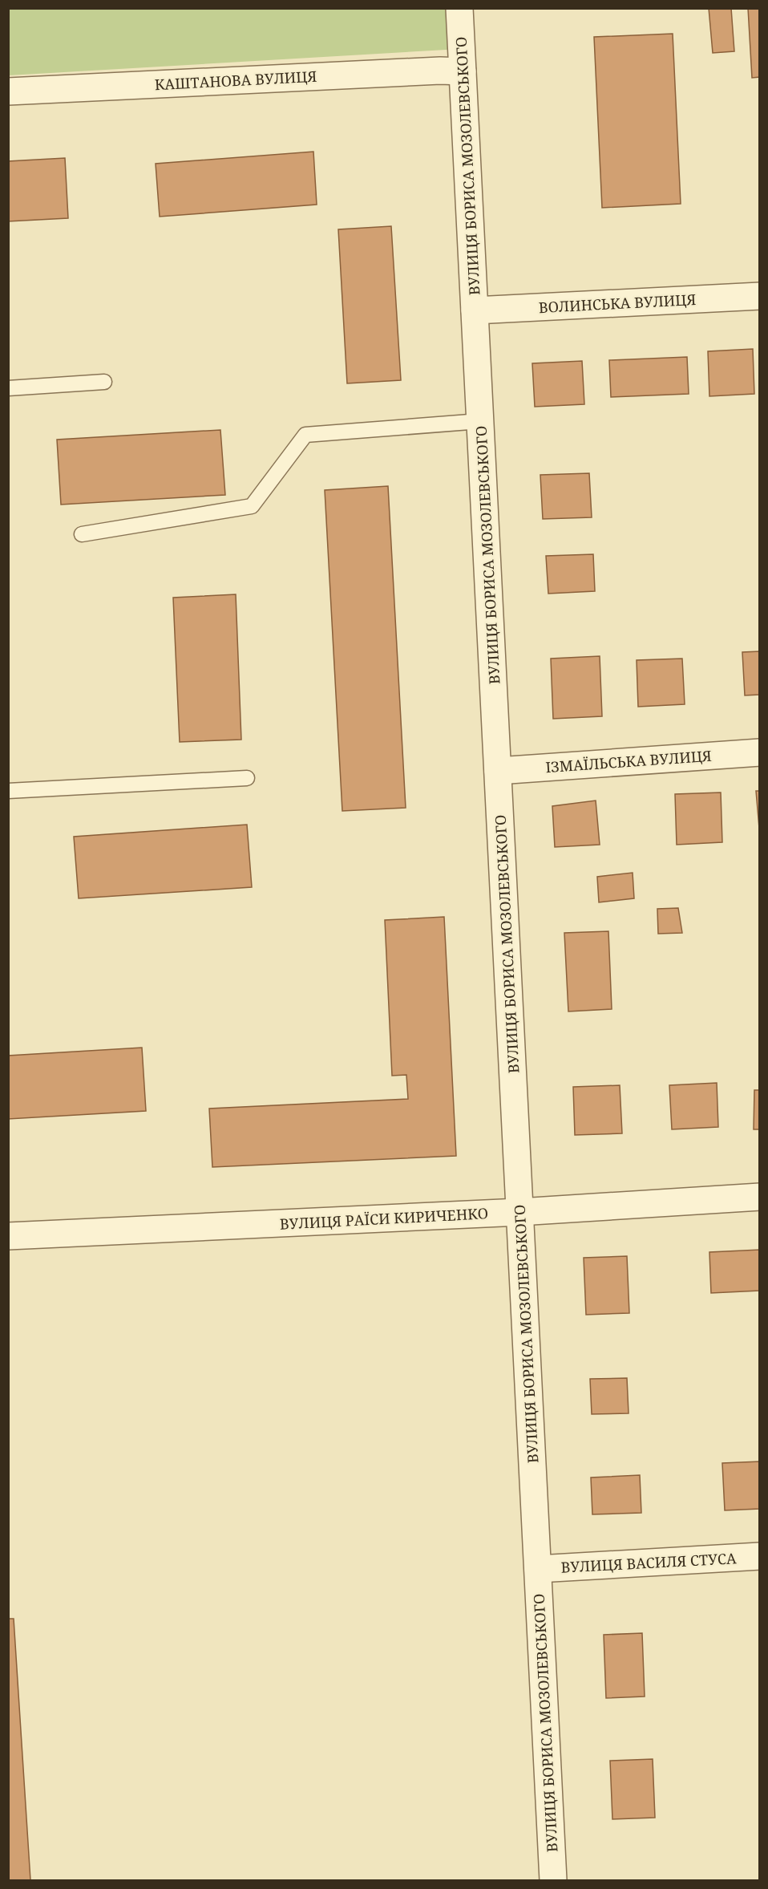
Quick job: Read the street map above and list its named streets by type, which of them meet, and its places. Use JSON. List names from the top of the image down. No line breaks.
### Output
{"streets":{"street":["КАШТАНОВА ВУЛИЦЯ","ВУЛИЦЯ БОРИСА МОЗОЛЕВСЬКОГО","ВОЛИНСЬКА ВУЛИЦЯ","ІЗМАЇЛЬСЬКА ВУЛИЦЯ","ВУЛИЦЯ РАЇСИ КИРИЧЕНКО","ВУЛИЦЯ ВАСИЛЯ СТУСА"]},"crossings":[["КАШТАНОВА ВУЛИЦЯ","ВУЛИЦЯ БОРИСА МОЗОЛЕВСЬКОГО"],["ВУЛИЦЯ БОРИСА МОЗОЛЕВСЬКОГО","ВОЛИНСЬКА ВУЛИЦЯ"],["ВУЛИЦЯ БОРИСА МОЗОЛЕВСЬКОГО","ІЗМАЇЛЬСЬКА ВУЛИЦЯ"],["ВУЛИЦЯ БОРИСА МОЗОЛЕВСЬКОГО","ВУЛИЦЯ РАЇСИ КИРИЧЕНКО"],["ВУЛИЦЯ БОРИСА МОЗОЛЕВСЬКОГО","ВУЛИЦЯ ВАСИЛЯ СТУСА"]]}
